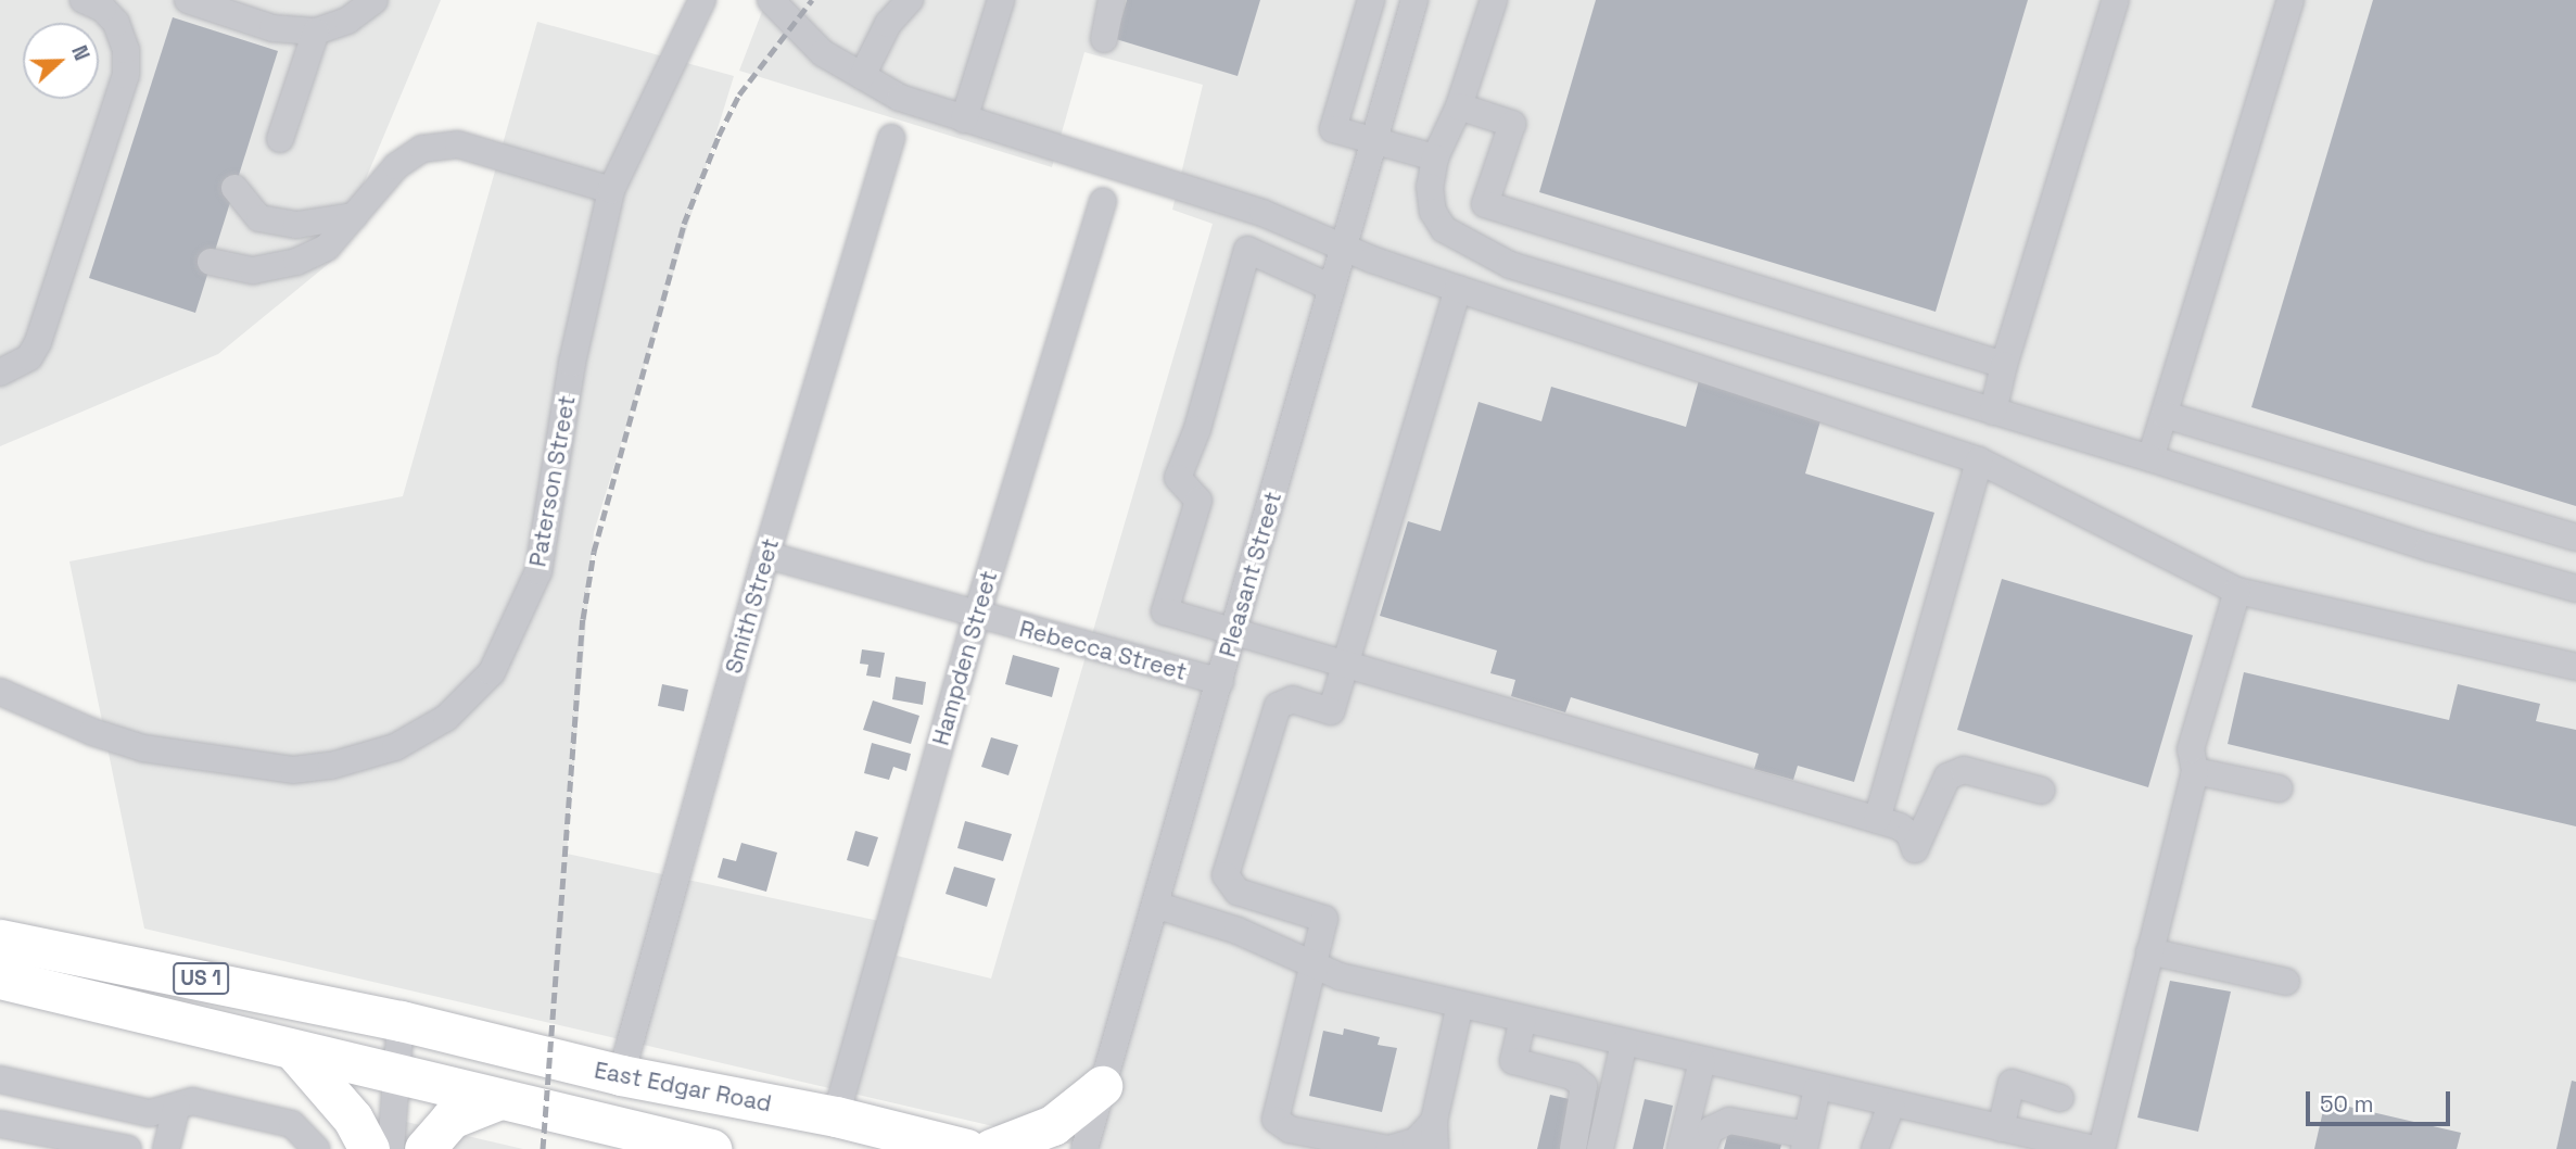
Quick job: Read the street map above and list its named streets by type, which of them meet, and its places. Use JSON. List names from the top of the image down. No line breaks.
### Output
{"streets":{"highway":["US 1","East Edgar Road"],"street":["Paterson Street","Pleasant Street","Smith Street","Rebecca Street","Hampden Street"]},"crossings":[["Pleasant Street","Rebecca Street"],["Smith Street","Rebecca Street"],["Smith Street","East Edgar Road"],["Rebecca Street","Hampden Street"],["Hampden Street","East Edgar Road"],["US 1","East Edgar Road"]],"scale_bar":"50 m","north":"right"}
